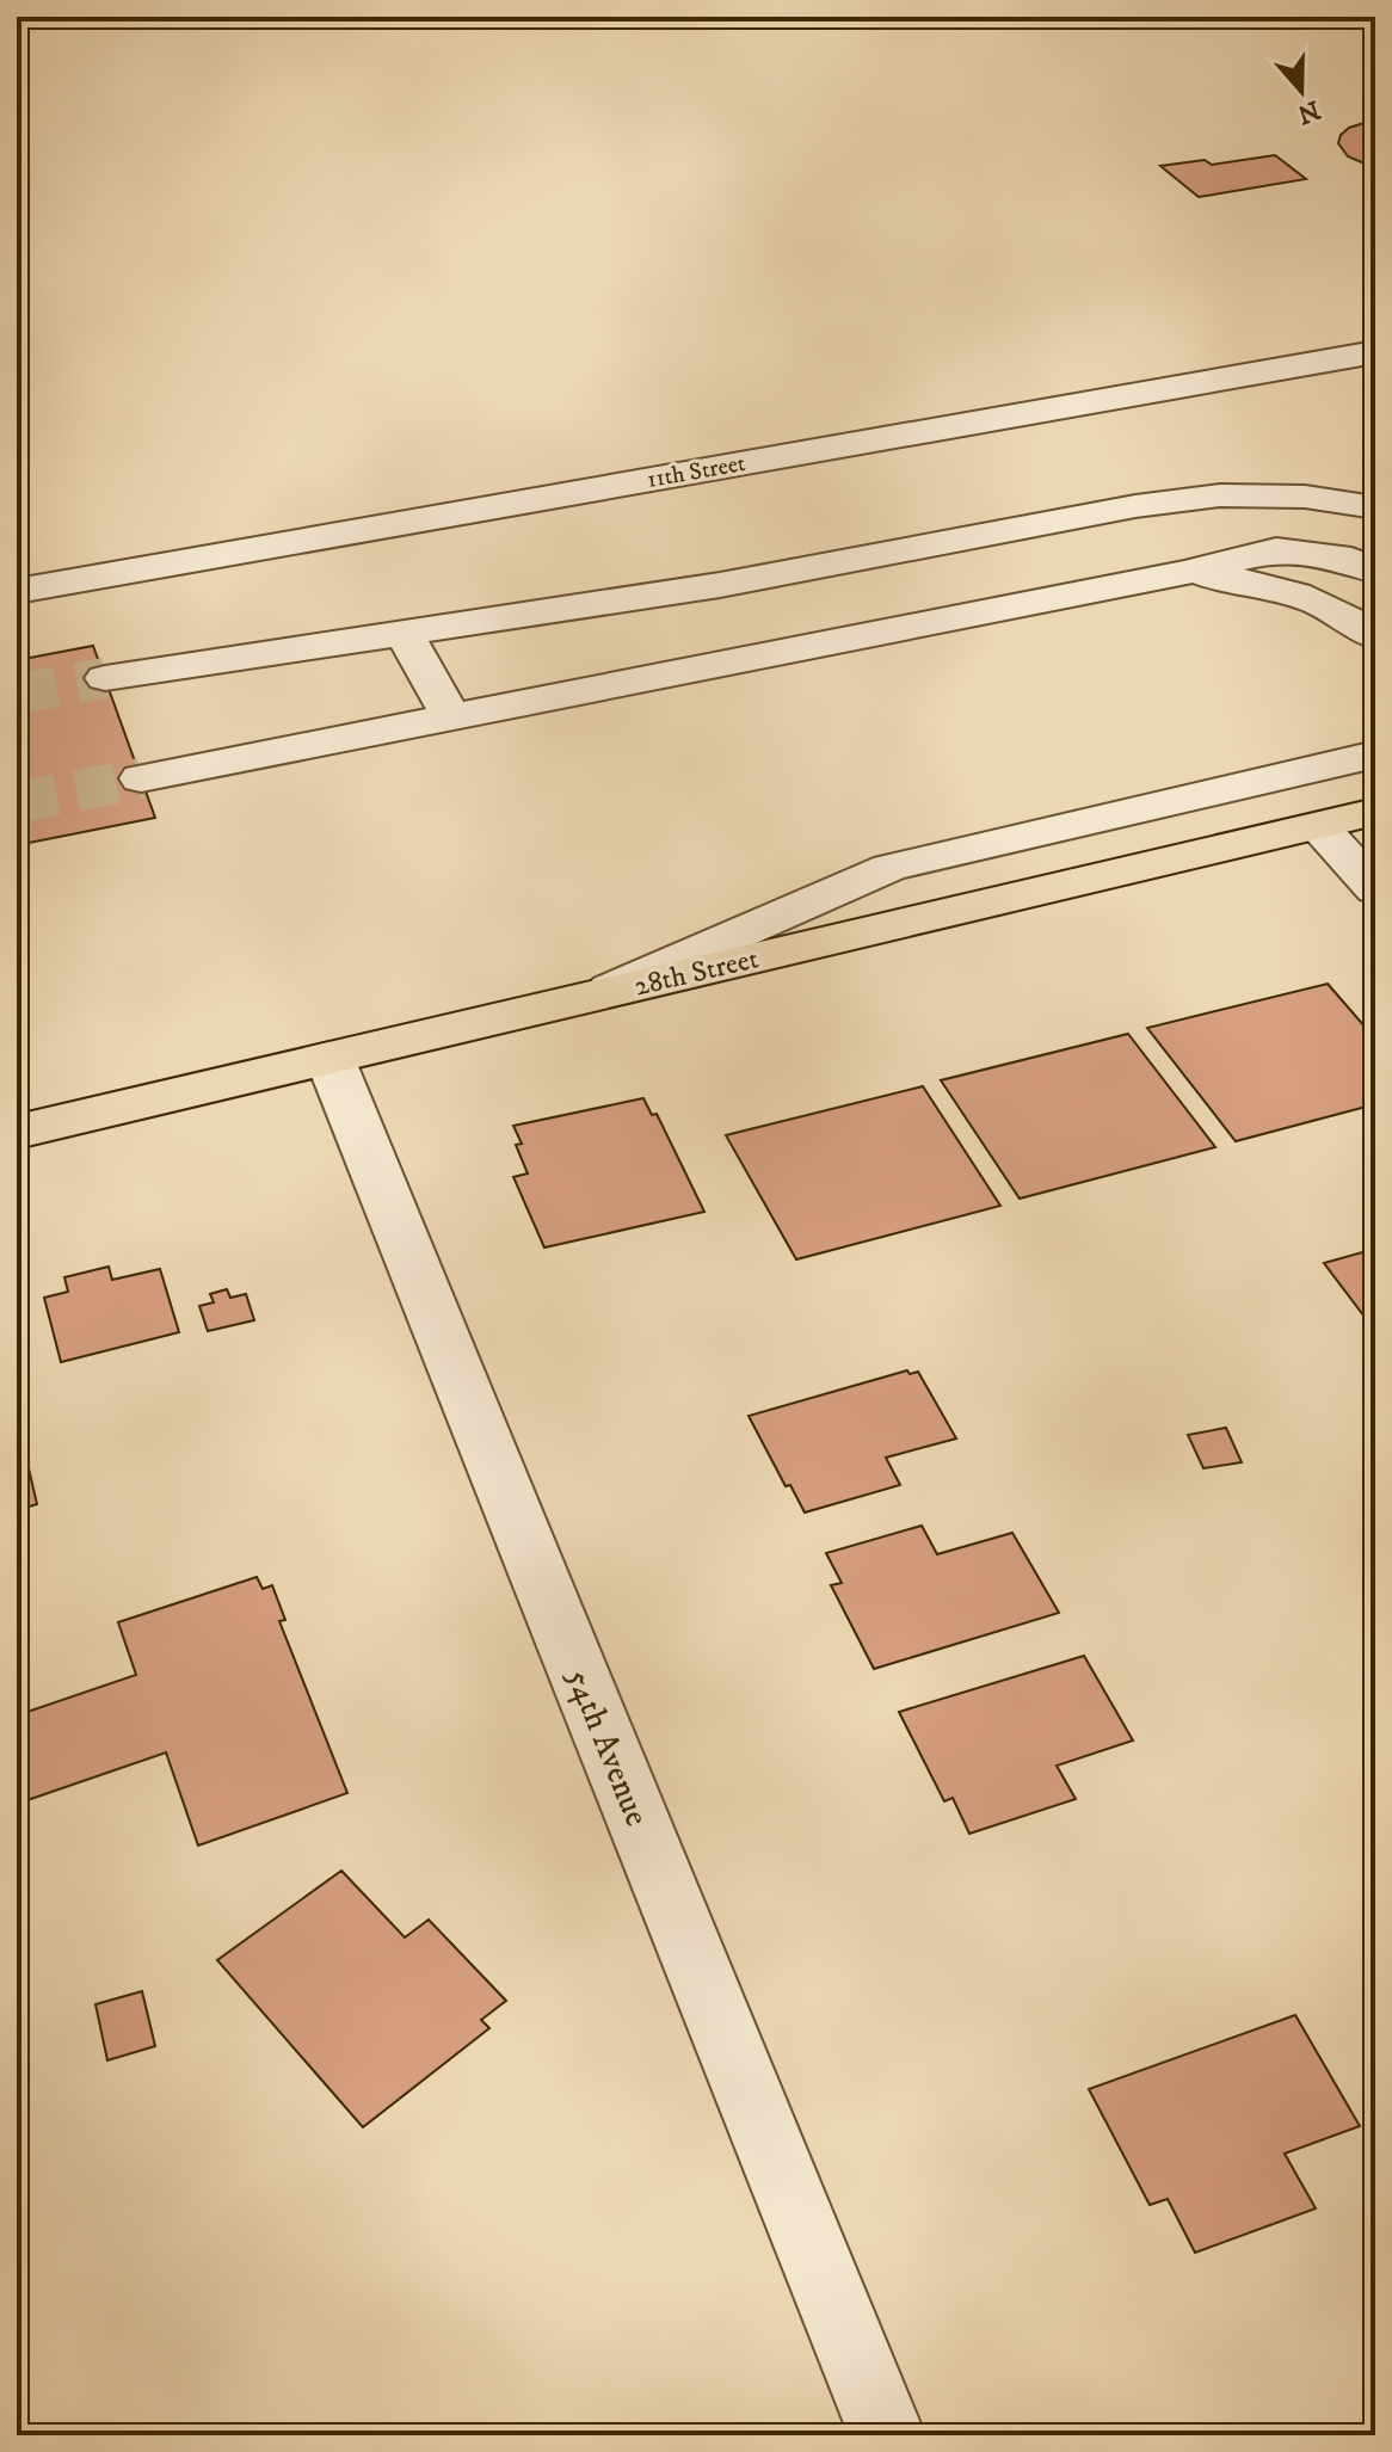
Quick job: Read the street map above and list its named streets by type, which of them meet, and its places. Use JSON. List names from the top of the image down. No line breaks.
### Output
{"streets":{"main road":["28th Street"],"street":["11th Street","54th Avenue"]},"crossings":[["28th Street","54th Avenue"]],"north":"bottom"}
